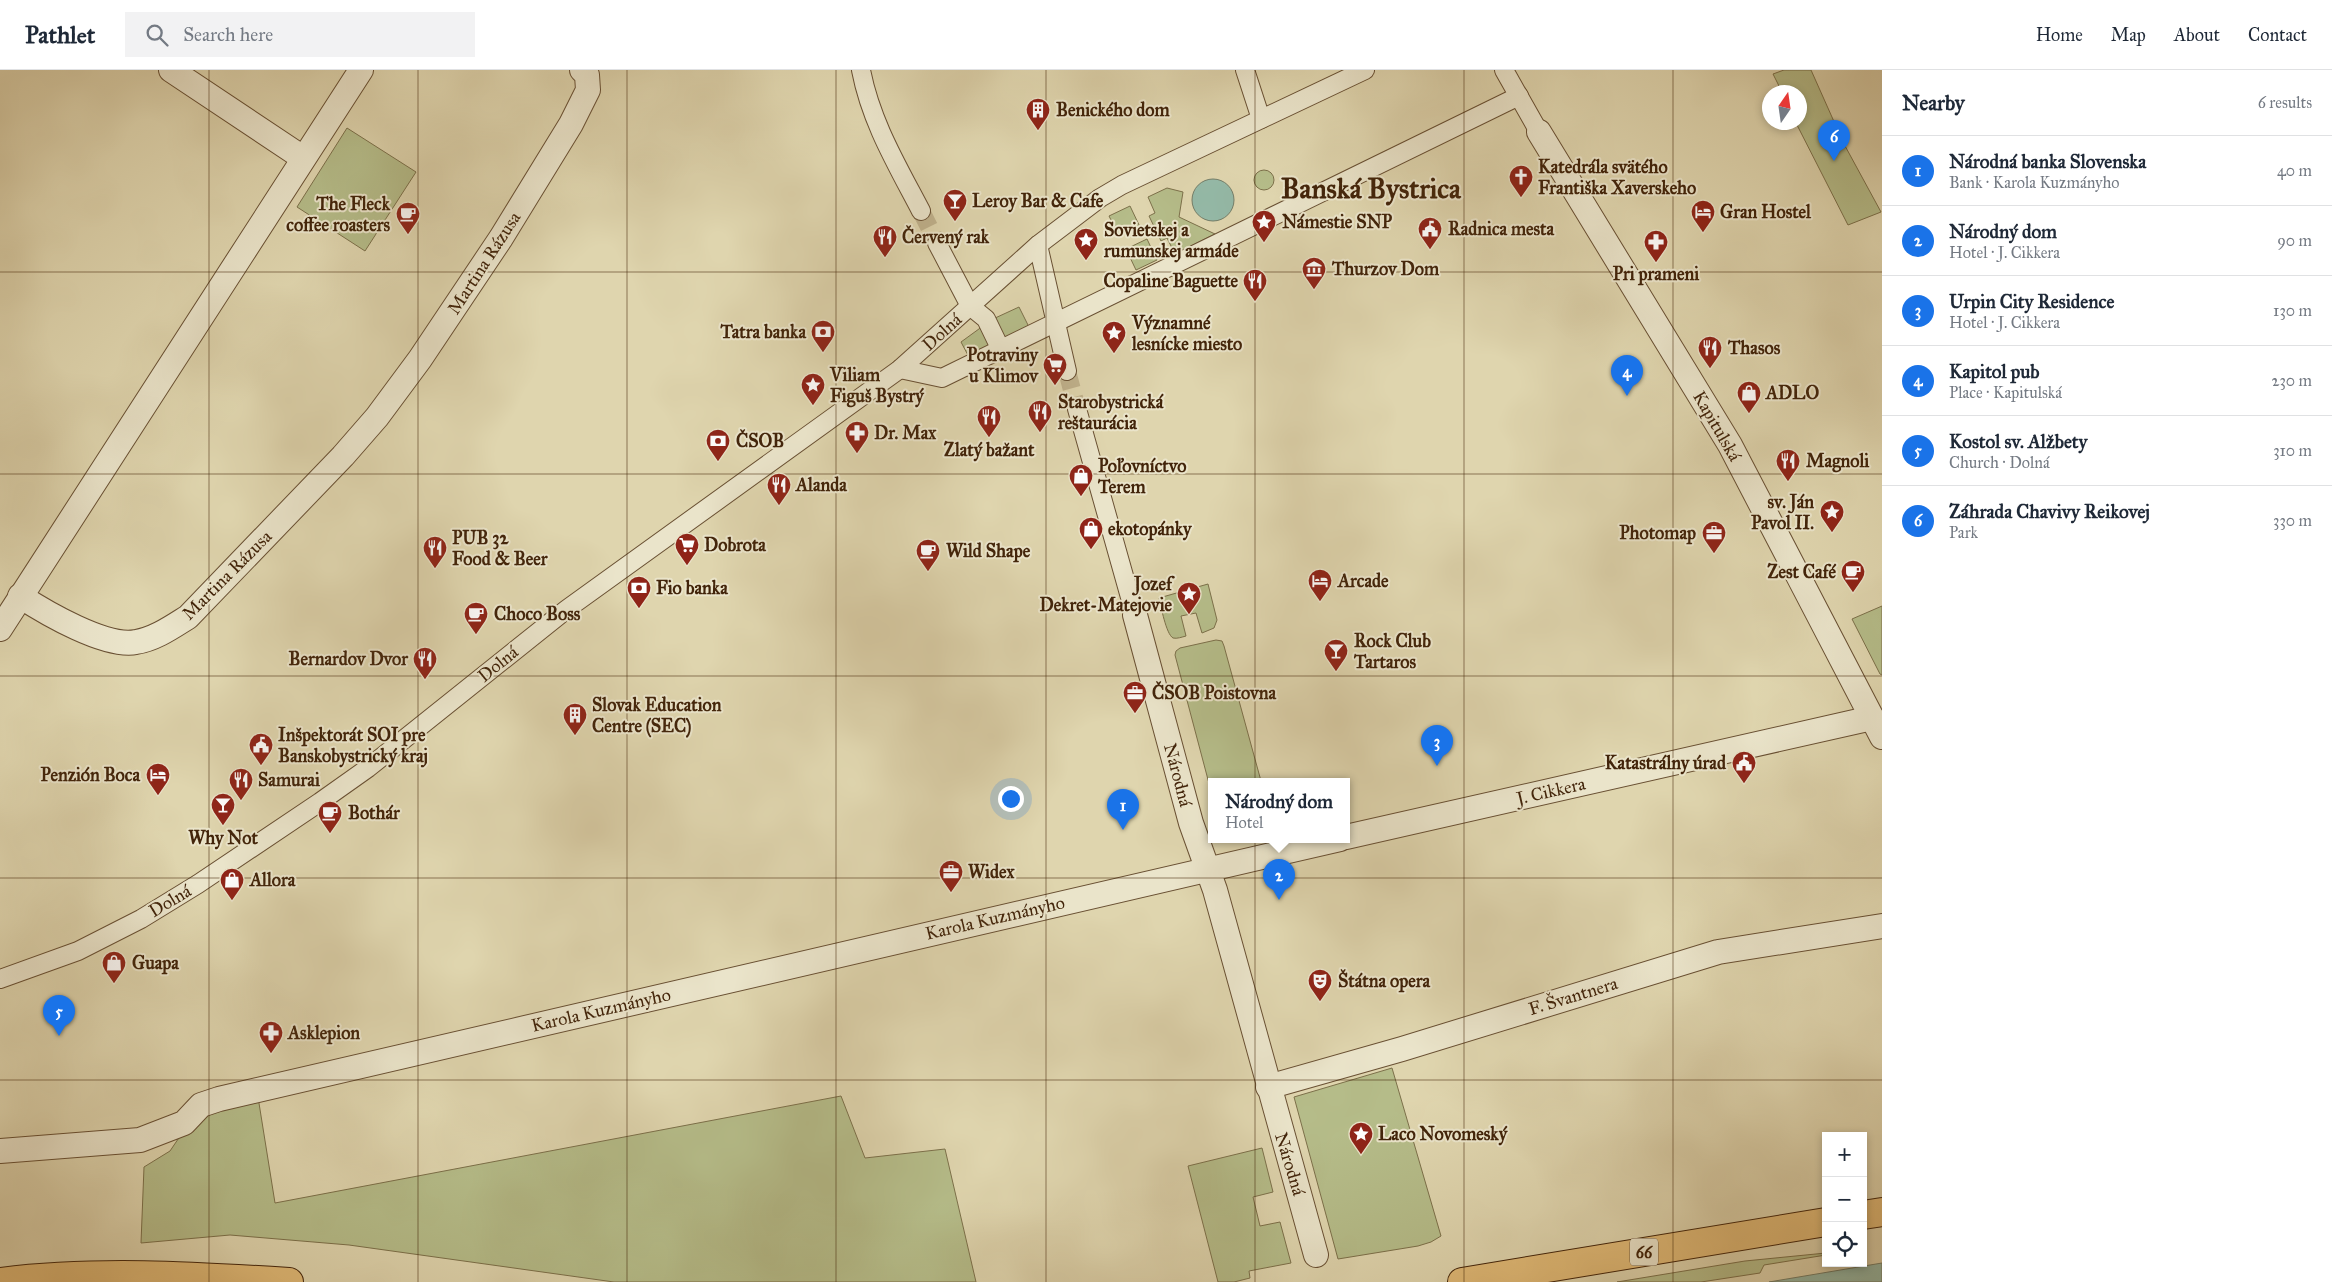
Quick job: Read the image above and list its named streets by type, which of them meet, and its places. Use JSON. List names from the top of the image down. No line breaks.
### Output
{"streets":{"main road":["66"],"street":["Martina Rázusa","Dolná","Kapitulská","Národná","J. Cikkera","Karola Kuzmányho","F. Švantnera"]},"crossings":[["Kapitulská","J. Cikkera"],["Národná","Karola Kuzmányho"],["Národná","F. Švantnera"]],"districts":["Banská Bystrica"],"places":{"building":["Benického dom","Slovak Education Centre (SEC)"],"church":["Katedrála svätého Františka Xaverskeho"],"bar":["Leroy Bar & Cafe","Rock Club Tartaros","Why Not"],"hotel":["Gran Hostel","Arcade","Penzión Boca"],"cafe":["The Fleck coffee roasters","Wild Shape","Zest Café","Choco Boss","Bothár"],"place":["Námestie SNP","Sovietskej a rumunskej armáde","Významné lesnícke miesto","Viliam Figuš Bystrý","sv. Ján Pavol II.","Jozef Dekret-Matejovie","Laco Novomeský"],"public building":["Radnica mesta","Inšpektorát SOI pre Banskobystrický kraj","Katastrálny úrad"],"restaurant":["Červený rak","Copaline Baguette","Thasos","Starobystrická reštaurácia","Zlatý bažant","Magnoli","Alanda","PUB 32 Food & Beer","Bernardov Dvor","Samurai"],"pharmacy":["Pri prameni","Dr. Max","Asklepion"],"museum":["Thurzov Dom"],"bank":["Tatra banka","ČSOB","Fio banka"],"supermarket":["Potraviny u Klimov","Dobrota"],"shop":["ADLO","Poľovníctvo Terem","ekotopánky","Allora","Guapa"],"office":["Photomap","ČSOB Poistovna","Widex"],"theatre":["Štátna opera"]},"north":"top","page":{"header":"Pathlet","search":"Search here","nav":["Home","Map","About","Contact"],"heading":["Nearby","6 results"],"pins":["6","4","3","1","2","5"],"list":[{"mark":"1","name":"Národná banka Slovenska","note":"Bank · Karola Kuzmányho","value":"40 m"},{"mark":"2","name":"Národný dom","note":"Hotel · J. Cikkera","value":"90 m"},{"mark":"3","name":"Urpin City Residence","note":"Hotel · J. Cikkera","value":"130 m"},{"mark":"4","name":"Kapitol pub","note":"Place · Kapitulská","value":"230 m"},{"mark":"5","name":"Kostol sv. Alžbety","note":"Church · Dolná","value":"310 m"},{"mark":"6","name":"Záhrada Chavivy Reikovej","note":"Park","value":"330 m"}],"popup":["Národný dom","Hotel"],"map_buttons":["+","−"]}}
